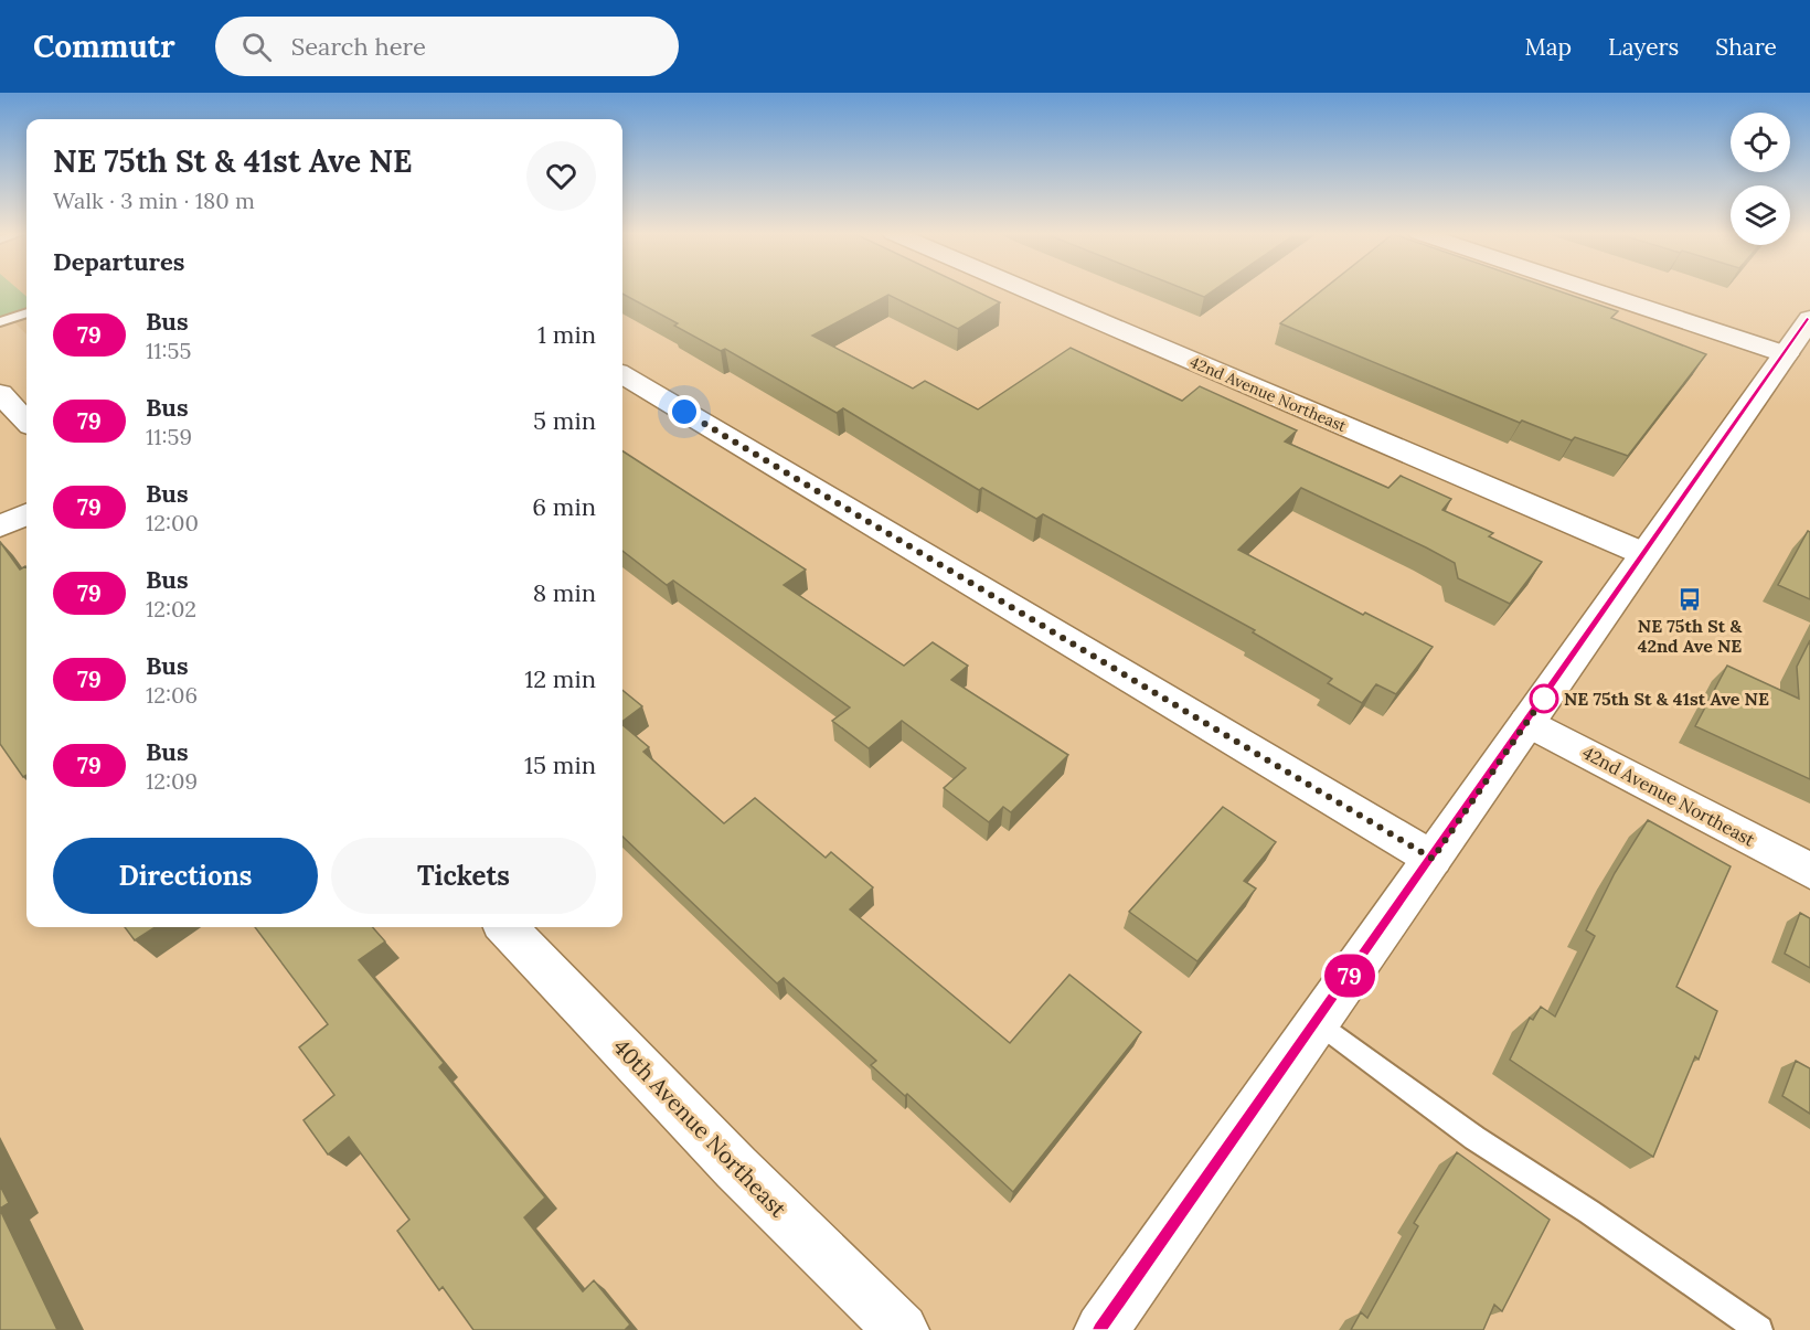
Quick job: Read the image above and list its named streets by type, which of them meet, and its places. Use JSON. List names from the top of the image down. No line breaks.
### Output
{"streets":{"street":["42nd Avenue Northeast","40th Avenue Northeast"]},"places":{"bus stop":["NE 75th St & 42nd Ave NE"],"other":["NE 75th St & 41st Ave NE"]},"lines":["bus line 79"],"page":{"header":"Commutr","search":"Search here","nav":["Map","Layers","Share"],"on_map":"79","heading":[["NE 75th St & 41st Ave NE","Walk · 3 min · 180 m"],"Departures"],"list":[{"mark":"79","name":"Bus","note":"11:55","value":"1 min"},{"mark":"79","name":"Bus","note":"11:59","value":"5 min"},{"mark":"79","name":"Bus","note":"12:00","value":"6 min"},{"mark":"79","name":"Bus","note":"12:02","value":"8 min"},{"mark":"79","name":"Bus","note":"12:06","value":"12 min"},{"mark":"79","name":"Bus","note":"12:09","value":"15 min"}],"buttons":["Directions","Tickets"]}}
